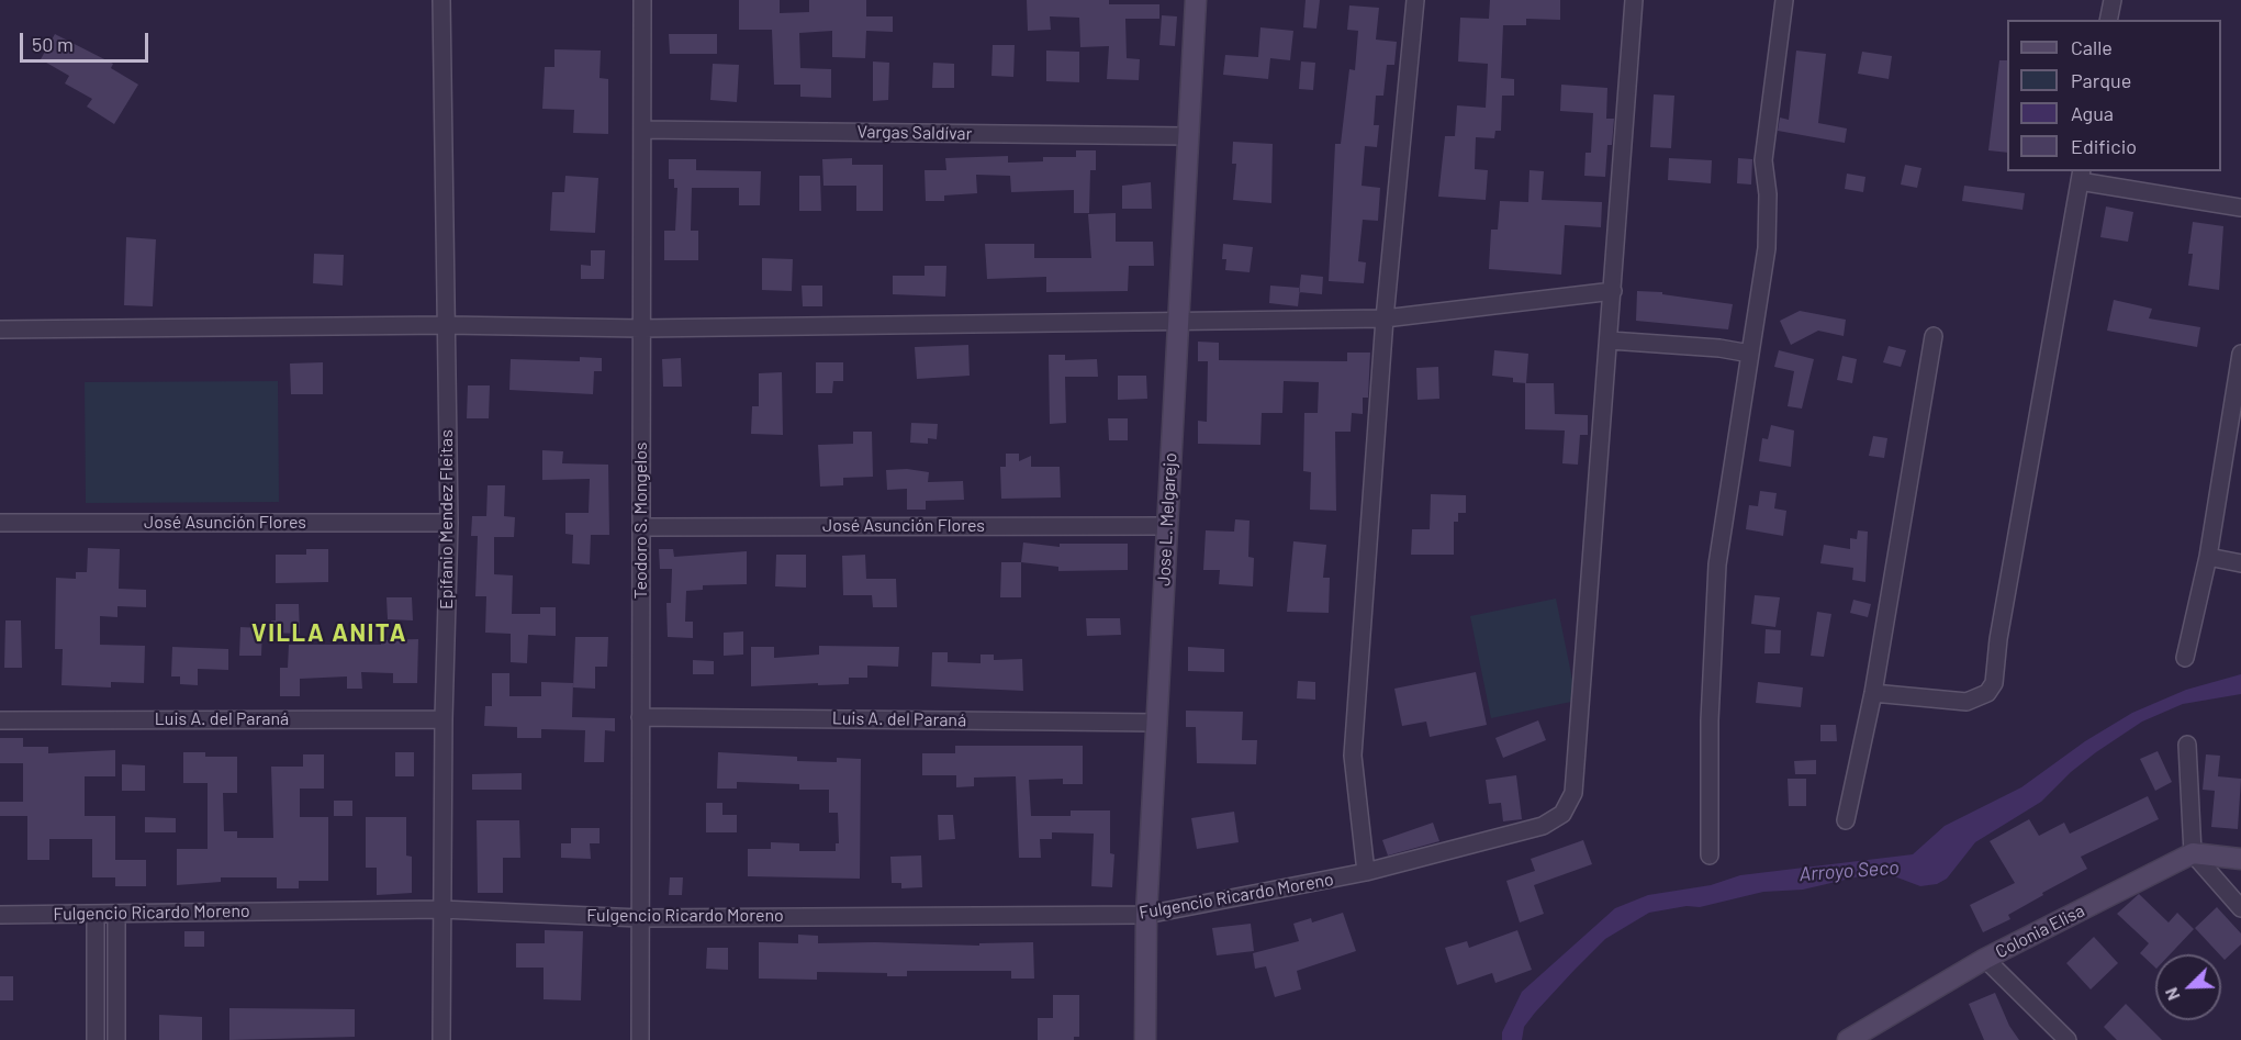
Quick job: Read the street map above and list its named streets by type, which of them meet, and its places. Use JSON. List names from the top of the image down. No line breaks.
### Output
{"streets":{"street":["Vargas Saldívar","Epifanio Mendez Fleitas","Jose L. Melgarejo","Teodoro S. Mongelos","José Asunción Flores","Luis A. del Paraná","Fulgencio Ricardo Moreno","Colonia Elisa"]},"crossings":[["Vargas Saldívar","Jose L. Melgarejo"],["Vargas Saldívar","Teodoro S. Mongelos"],["Epifanio Mendez Fleitas","José Asunción Flores"],["Epifanio Mendez Fleitas","Luis A. del Paraná"],["Epifanio Mendez Fleitas","Fulgencio Ricardo Moreno"],["Jose L. Melgarejo","José Asunción Flores"],["Jose L. Melgarejo","Luis A. del Paraná"],["Jose L. Melgarejo","Fulgencio Ricardo Moreno"],["Teodoro S. Mongelos","José Asunción Flores"],["Teodoro S. Mongelos","Luis A. del Paraná"],["Teodoro S. Mongelos","Fulgencio Ricardo Moreno"]],"districts":["VILLA ANITA"],"water":["Arroyo Seco"],"legend":["Calle","Parque","Agua","Edificio"],"scale_bar":"50 m","north":"bottom left"}
